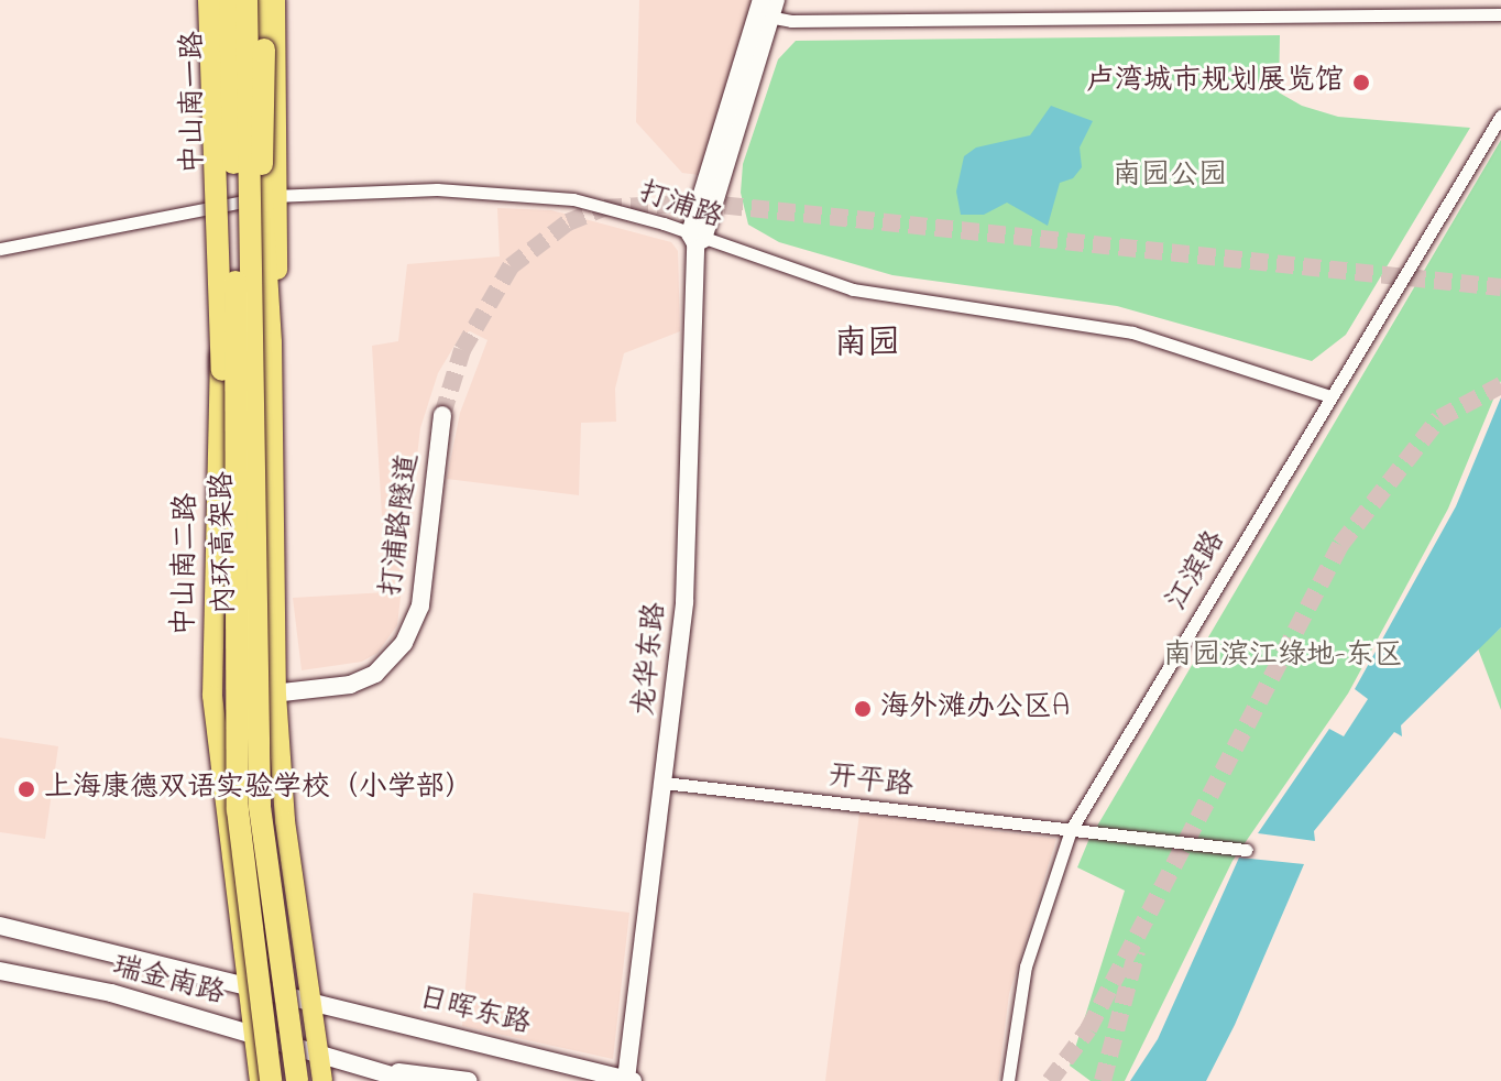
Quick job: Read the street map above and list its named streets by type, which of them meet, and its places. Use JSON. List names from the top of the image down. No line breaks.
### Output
{"streets":{"highway":["内环高架路"],"main road":["中山南一路","打浦路隧道","中山南二路","龙华东路","瑞金南路","日晖东路"],"street":["打浦路","江滨路","开平路"]},"crossings":[["中山南一路","打浦路"],["中山南一路","中山南二路"],["打浦路","中山南二路"],["打浦路","江滨路"],["打浦路","龙华东路"],["打浦路隧道","中山南二路"],["中山南二路","瑞金南路"],["江滨路","开平路"],["龙华东路","开平路"],["龙华东路","日晖东路"],["瑞金南路","日晖东路"]],"districts":["南园"],"parks":["南园公园","南园滨江绿地-东区"],"places":["卢湾城市规划展览馆","海外滩办公区A","上海康德双语实验学校（小学部）"]}
